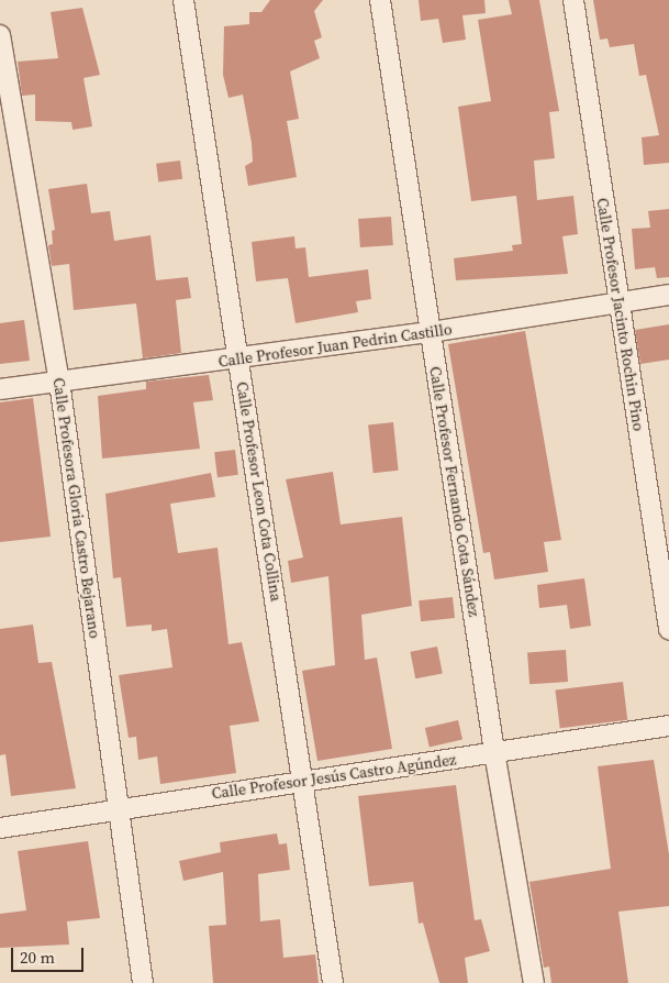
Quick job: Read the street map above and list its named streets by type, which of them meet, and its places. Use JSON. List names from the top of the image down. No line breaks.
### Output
{"streets":{"street":["Calle Profesor Jacinto Rochin Pino","Calle Profesor Juan Pedrin Castillo","Calle Profesor Leon Cota Collina","Calle Profesor Fernando Cota Sández","Calle Profesora Gloria Castro Bejarano","Calle Profesor Jesús Castro Agúndez"]},"crossings":[["Calle Profesor Jacinto Rochin Pino","Calle Profesor Juan Pedrin Castillo"],["Calle Profesor Juan Pedrin Castillo","Calle Profesor Leon Cota Collina"],["Calle Profesor Juan Pedrin Castillo","Calle Profesor Fernando Cota Sández"],["Calle Profesor Juan Pedrin Castillo","Calle Profesora Gloria Castro Bejarano"],["Calle Profesor Leon Cota Collina","Calle Profesor Jesús Castro Agúndez"],["Calle Profesor Fernando Cota Sández","Calle Profesor Jesús Castro Agúndez"],["Calle Profesora Gloria Castro Bejarano","Calle Profesor Jesús Castro Agúndez"]],"scale_bar":"20 m"}
